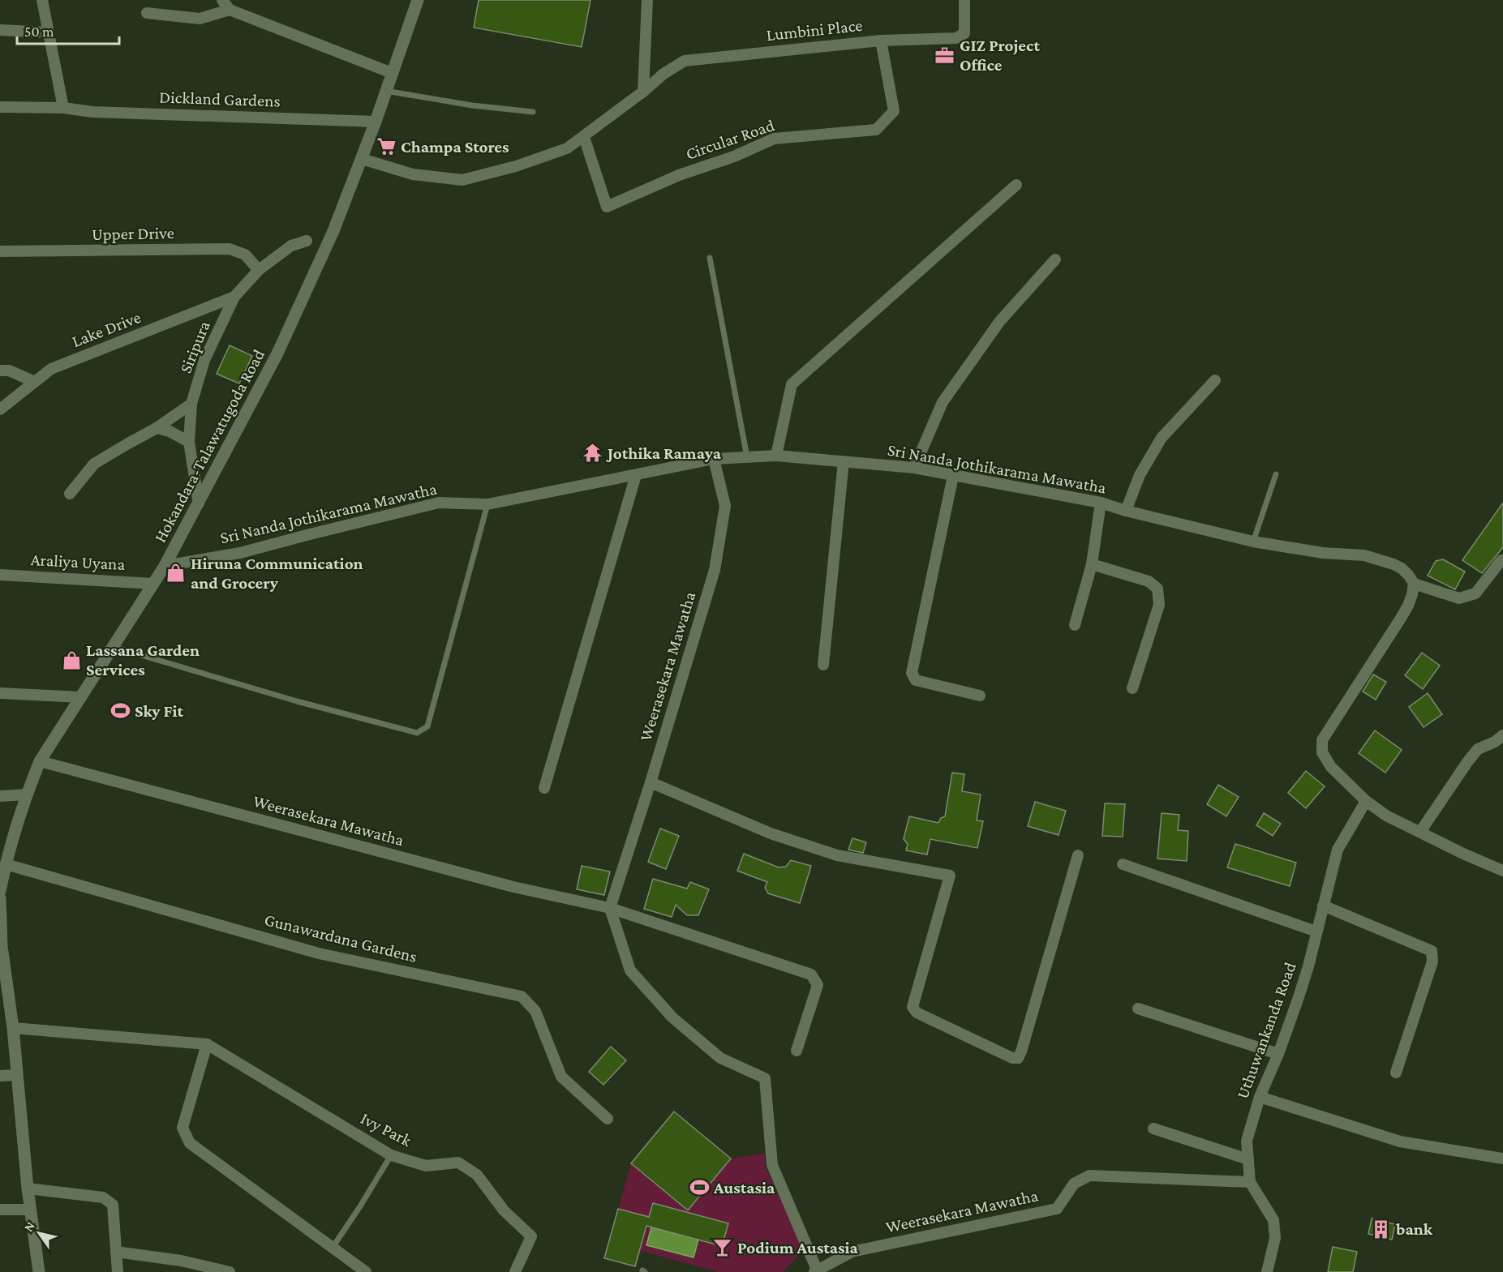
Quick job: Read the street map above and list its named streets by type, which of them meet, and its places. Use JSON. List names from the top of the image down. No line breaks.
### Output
{"streets":{"main road":["Hokandara-Talawatugoda Road"],"street":["Lumbini Place","Dickland Gardens","Circular Road","Upper Drive","Lake Drive","Siripura","Sri Nanda Jothikarama Mawatha","Araliya Uyana","Weerasekara Mawatha","Gunawardana Gardens","Uthuwankanda Road","Ivy Park"]},"crossings":[["Lumbini Place","Circular Road"],["Lumbini Place","Hokandara-Talawatugoda Road"],["Dickland Gardens","Hokandara-Talawatugoda Road"],["Upper Drive","Siripura"],["Lake Drive","Siripura"],["Siripura","Hokandara-Talawatugoda Road"],["Hokandara-Talawatugoda Road","Sri Nanda Jothikarama Mawatha"],["Hokandara-Talawatugoda Road","Araliya Uyana"],["Hokandara-Talawatugoda Road","Weerasekara Mawatha"],["Hokandara-Talawatugoda Road","Gunawardana Gardens"],["Sri Nanda Jothikarama Mawatha","Weerasekara Mawatha"],["Weerasekara Mawatha","Uthuwankanda Road"]],"places":{"office":["GIZ Project Office"],"supermarket":["Champa Stores"],"temple":["Jothika Ramaya"],"shop":["Hiruna Communication and Grocery","Lassana Garden Services"],"sports":["Sky Fit","Austasia"],"building":["bank"],"bar":["Podium Austasia"]},"scale_bar":"50 m","north":"top left"}
